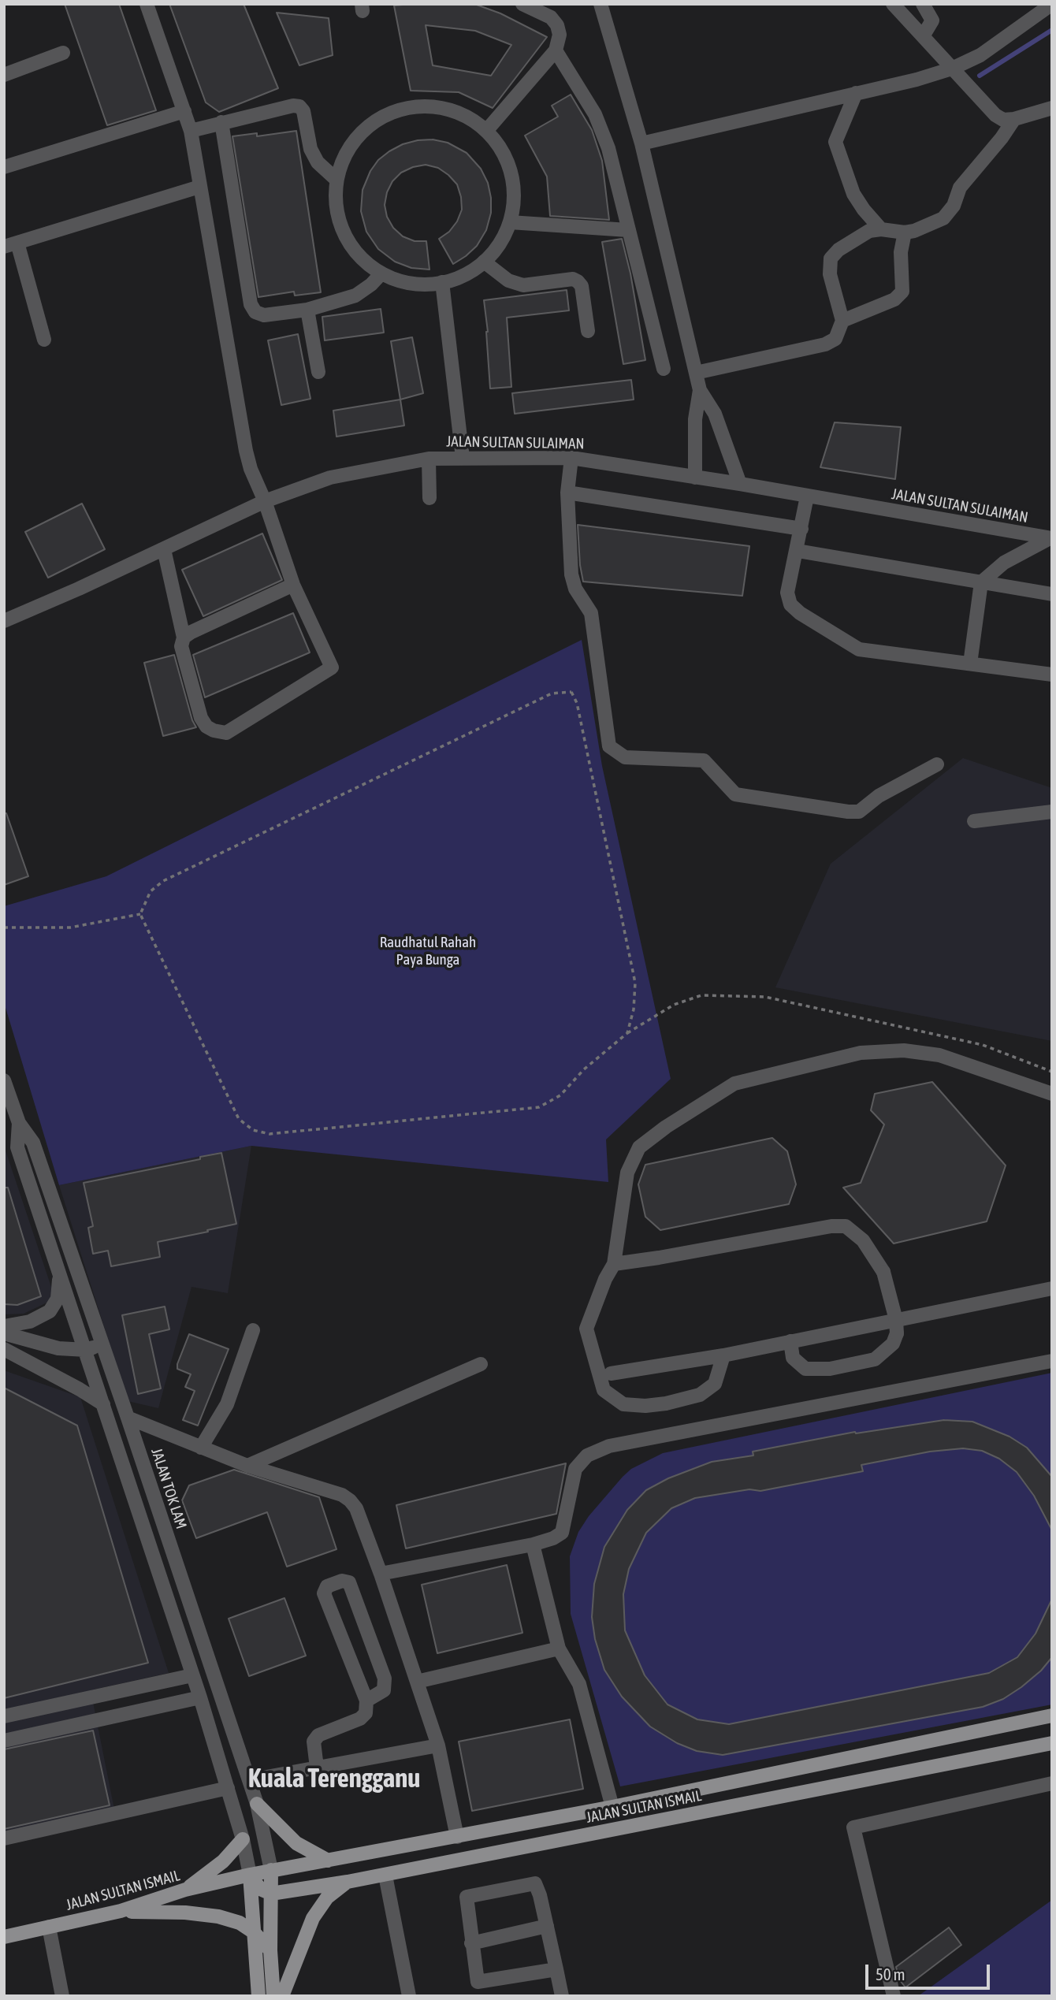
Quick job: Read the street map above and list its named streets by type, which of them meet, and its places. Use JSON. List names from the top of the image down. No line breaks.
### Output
{"streets":{"main road":["JALAN SULTAN ISMAIL"],"street":["JALAN SULTAN SULAIMAN","JALAN TOK LAM"]},"crossings":[["JALAN TOK LAM","JALAN SULTAN ISMAIL"]],"districts":["Kuala Terengganu"],"parks":["Raudhatul Rahah Paya Bunga"],"scale_bar":"50 m"}
